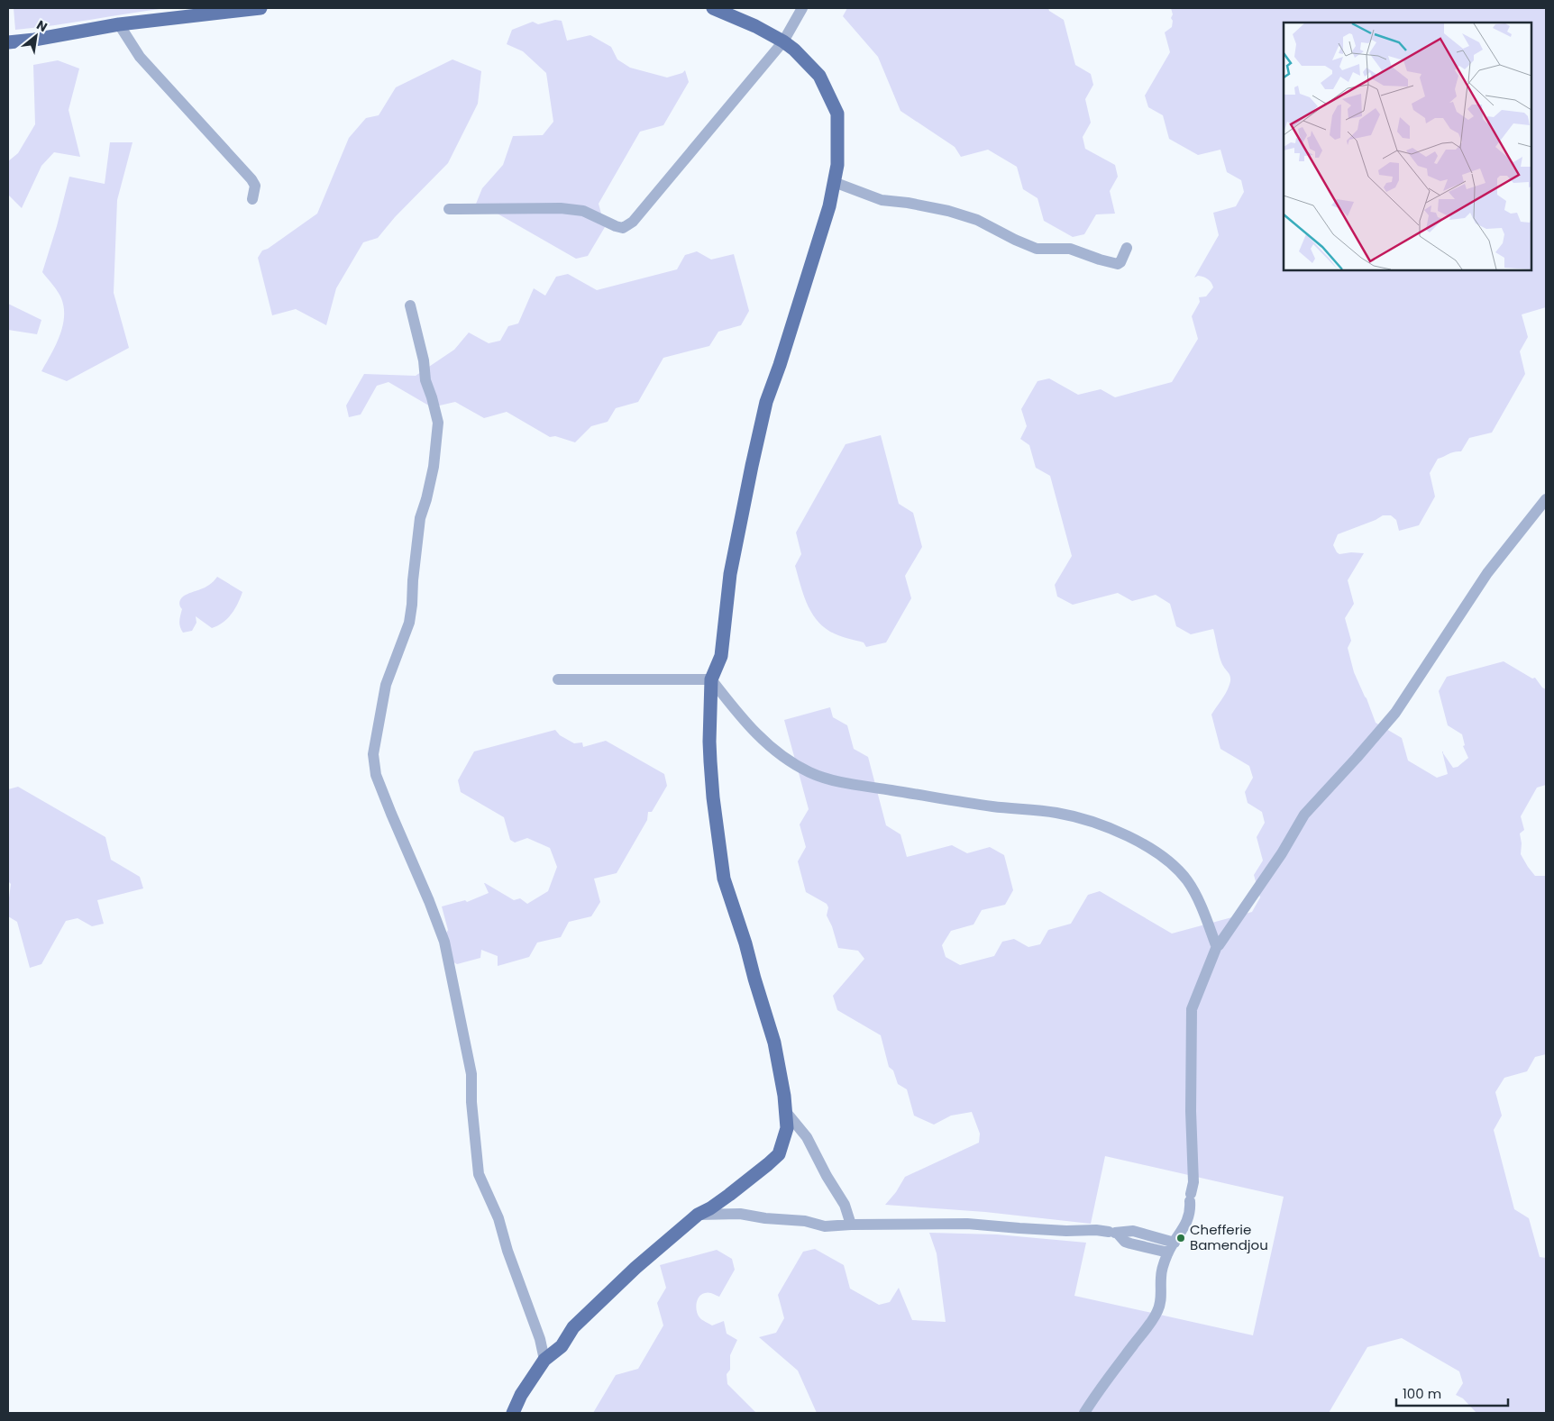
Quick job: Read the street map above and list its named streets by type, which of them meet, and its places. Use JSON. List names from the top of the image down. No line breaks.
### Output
{"places":["Chefferie Bamendjou"],"scale_bar":"100 m","north":"top right"}
